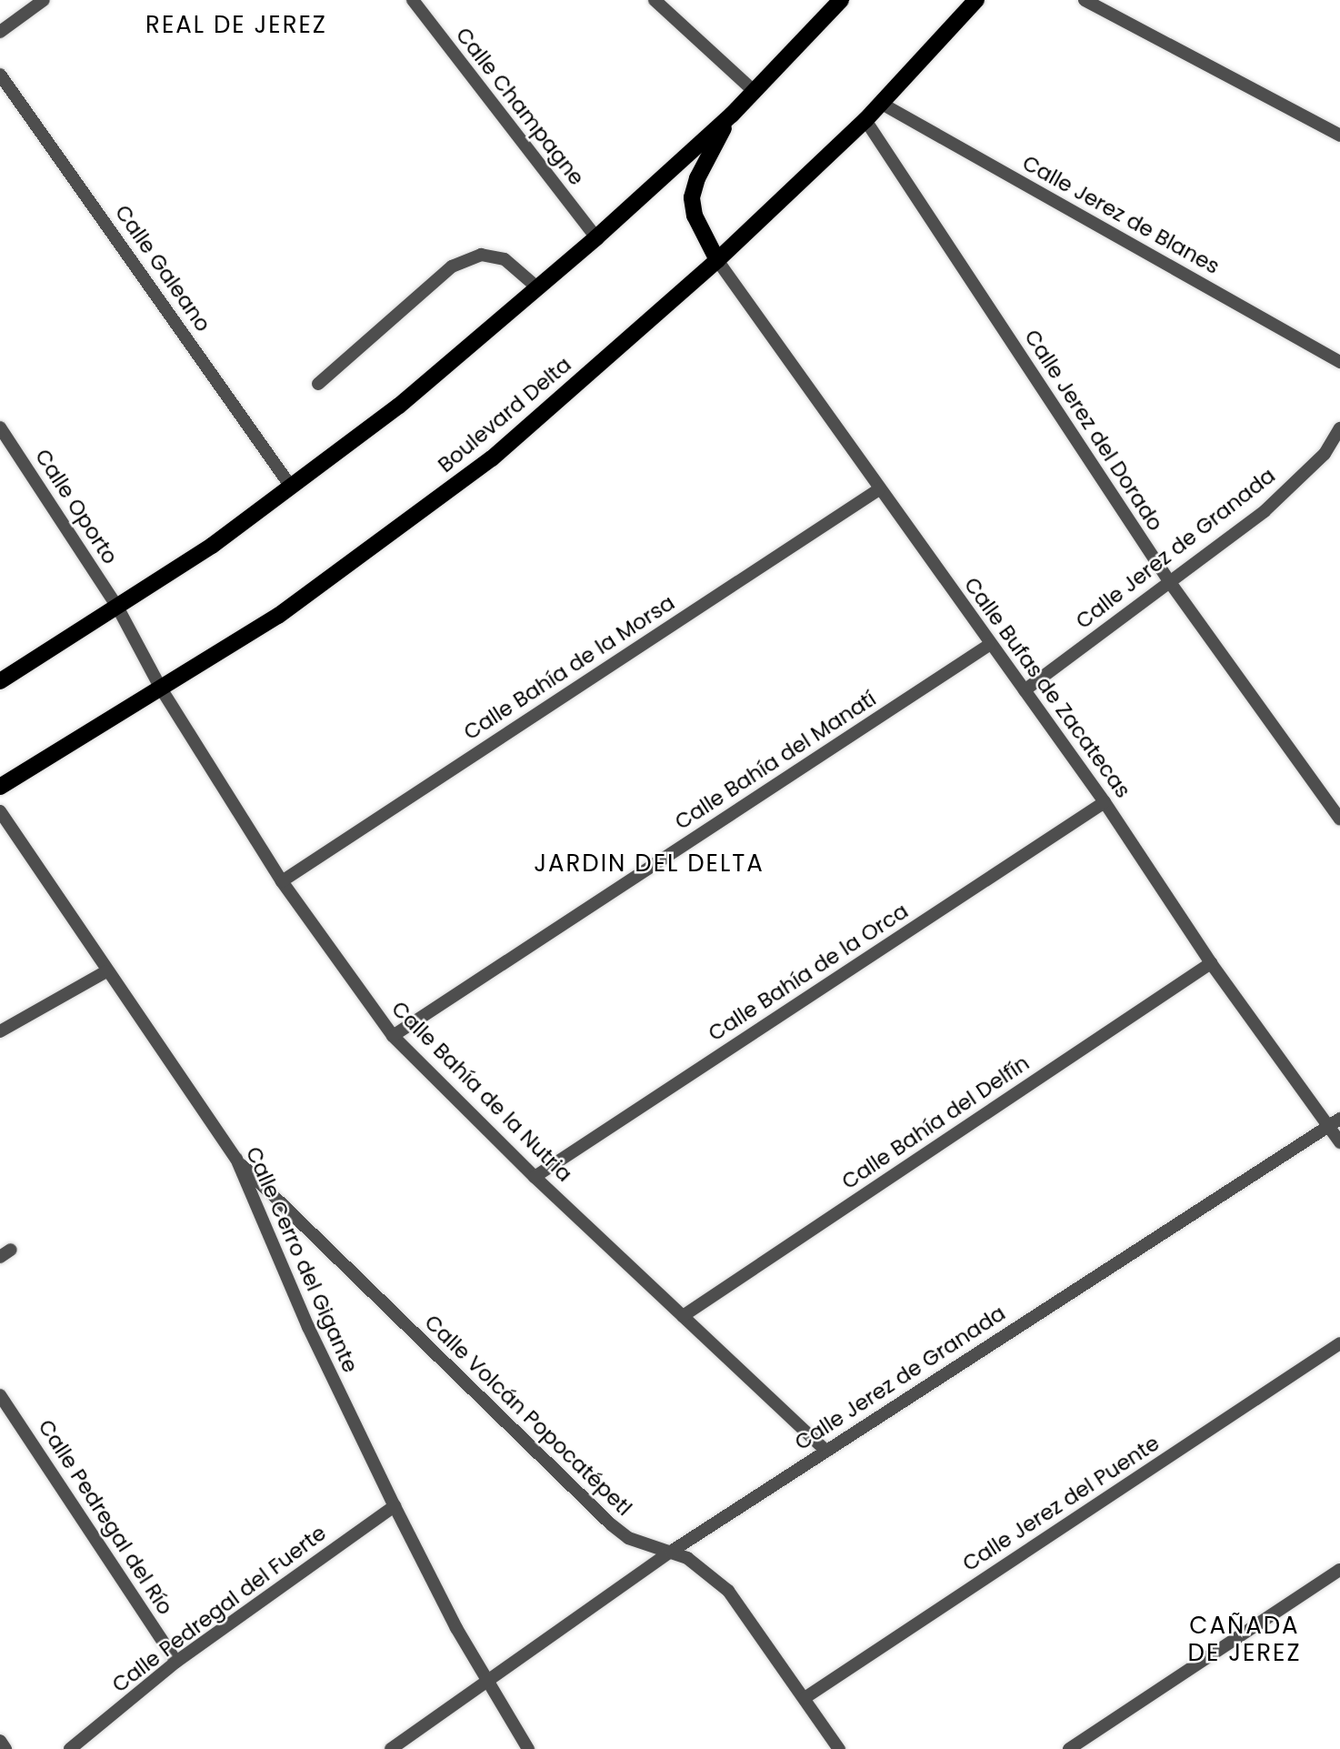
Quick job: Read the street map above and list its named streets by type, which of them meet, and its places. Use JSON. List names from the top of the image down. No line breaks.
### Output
{"streets":{"main road":["Boulevard Delta"],"street":["Calle Champagne","Calle Jerez de Blanes","Calle Galeano","Calle Jerez del Dorado","Calle Oporto","Calle Jerez de Granada","Calle Bahía de la Morsa","Calle Bufas de Zacatecas","Calle Bahía del Manatí","Calle Bahía de la Orca","Calle Bahía de la Nutria","Calle Bahía del Delfín","Calle Cerro del Gigante","Calle Volcán Popocatépetl","Calle Jerez del Puente","Calle Pedregal del Río","Calle Pedregal del Fuerte"]},"crossings":[["Calle Jerez de Blanes","Boulevard Delta"],["Boulevard Delta","Calle Jerez del Dorado"],["Boulevard Delta","Calle Bufas de Zacatecas"],["Boulevard Delta","Calle Bahía de la Nutria"],["Calle Jerez del Dorado","Calle Jerez de Granada"],["Calle Oporto","Calle Bahía de la Nutria"],["Calle Jerez de Granada","Calle Bufas de Zacatecas"],["Calle Jerez de Granada","Calle Bahía de la Nutria"],["Calle Jerez de Granada","Calle Cerro del Gigante"],["Calle Jerez de Granada","Calle Volcán Popocatépetl"],["Calle Bahía de la Morsa","Calle Bufas de Zacatecas"],["Calle Bahía de la Morsa","Calle Bahía de la Nutria"],["Calle Bufas de Zacatecas","Calle Bahía del Manatí"],["Calle Bufas de Zacatecas","Calle Bahía de la Orca"],["Calle Bufas de Zacatecas","Calle Bahía del Delfín"],["Calle Bahía del Manatí","Calle Bahía de la Nutria"],["Calle Bahía de la Orca","Calle Bahía de la Nutria"],["Calle Bahía de la Nutria","Calle Bahía del Delfín"],["Calle Cerro del Gigante","Calle Volcán Popocatépetl"],["Calle Cerro del Gigante","Calle Pedregal del Fuerte"],["Calle Volcán Popocatépetl","Calle Jerez del Puente"],["Calle Pedregal del Río","Calle Pedregal del Fuerte"]],"districts":["REAL DE JEREZ","JARDIN DEL DELTA","CAÑADA DE JEREZ"]}
